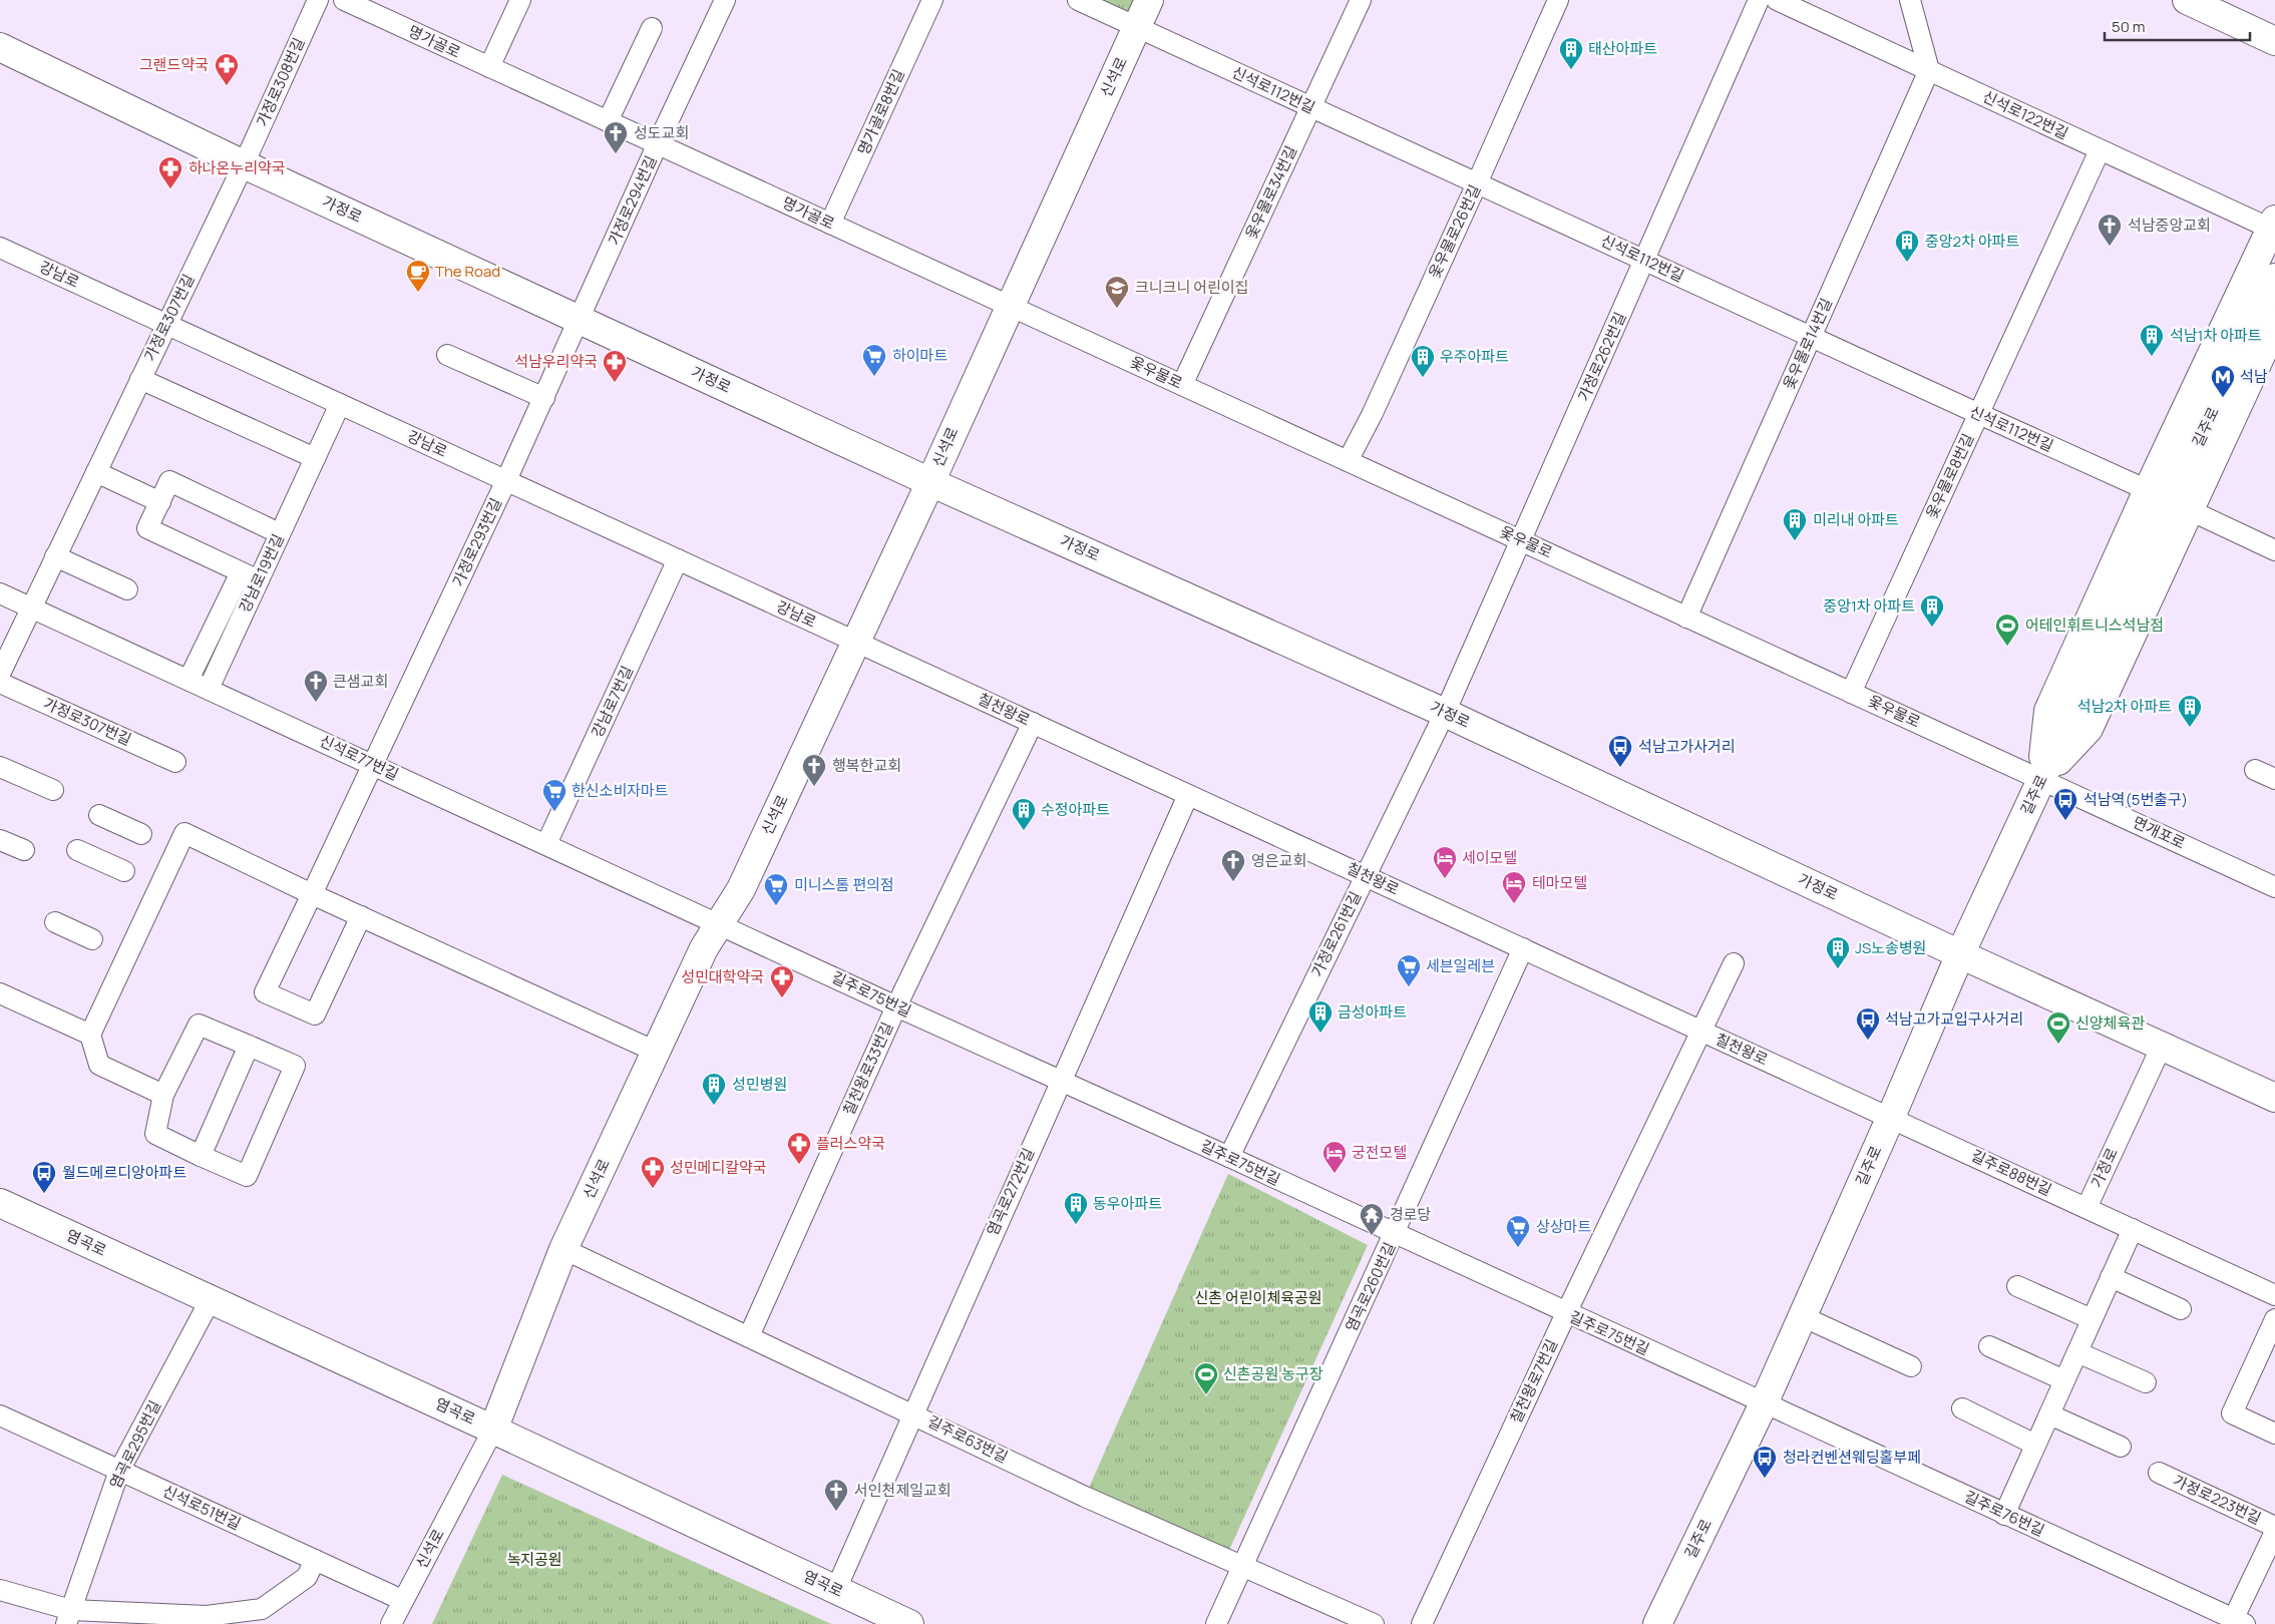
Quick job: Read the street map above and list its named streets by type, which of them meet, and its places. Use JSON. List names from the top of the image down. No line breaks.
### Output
{"streets":{"street":["명가골로","신석로","가정로308번길","신석로112번길","명가골로8번길","신석로122번길","옻우물로34번길","가정로294번길","가정로","옻우물로26번길","강남로","가정로307번길","옻우물로14번길","가정로262번길","옻우물로","길주로","옻우물로8번길","가정로293번길","강남로19번길","강남로7번길","칠천왕로","신석로77번길","면개포로","가정로261번길","길주로75번길","칠천왕로33번길","길주로88번길","염곡로272번길","염곡로","염곡로260번길","칠천왕로7번길","길주로63번길","염곡로295번길","가정로223번길","신석로51번길","길주로76번길"]},"crossings":[["명가골로","신석로"],["명가골로","명가골로8번길"],["명가골로","가정로294번길"],["명가골로","옻우물로"],["신석로","신석로112번길"],["신석로","가정로"],["신석로","강남로"],["신석로","옻우물로"],["신석로","칠천왕로"],["신석로","신석로77번길"],["신석로","길주로75번길"],["신석로","염곡로"],["신석로","길주로63번길"],["신석로","신석로51번길"],["가정로308번길","가정로"],["가정로308번길","가정로307번길"],["신석로112번길","옻우물로34번길"],["신석로112번길","옻우물로26번길"],["신석로112번길","옻우물로14번길"],["신석로112번길","가정로262번길"],["신석로112번길","옻우물로8번길"],["신석로122번길","옻우물로14번길"],["신석로122번길","옻우물로8번길"],["옻우물로34번길","옻우물로"],["가정로294번길","가정로"],["가정로294번길","가정로293번길"],["가정로","가정로307번길"],["가정로","가정로262번길"],["가정로","길주로"],["가정로","가정로293번길"],["가정로","가정로261번길"],["가정로","길주로88번길"],["옻우물로26번길","옻우물로"],["강남로","가정로307번길"],["강남로","가정로293번길"],["강남로","강남로19번길"],["강남로","강남로7번길"],["강남로","칠천왕로"],["가정로307번길","신석로77번길"],["옻우물로14번길","옻우물로"],["가정로262번길","옻우물로"],["가정로262번길","가정로261번길"],["옻우물로","길주로"],["옻우물로","옻우물로8번길"],["옻우물로","면개포로"],["길주로","칠천왕로"],["길주로","면개포로"],["길주로","길주로75번길"],["길주로","길주로88번길"],["길주로","길주로76번길"],["가정로293번길","신석로77번길"],["강남로19번길","신석로77번길"],["강남로7번길","신석로77번길"],["칠천왕로","가정로261번길"],["칠천왕로","칠천왕로33번길"],["칠천왕로","길주로88번길"],["칠천왕로","염곡로272번길"],["칠천왕로","염곡로260번길"],["칠천왕로","칠천왕로7번길"],["신석로77번길","길주로75번길"],["가정로261번길","길주로75번길"],["길주로75번길","칠천왕로33번길"],["길주로75번길","염곡로272번길"],["길주로75번길","염곡로260번길"],["길주로75번길","칠천왕로7번길"],["길주로75번길","길주로76번길"],["칠천왕로33번길","길주로63번길"],["염곡로272번길","염곡로"],["염곡로272번길","길주로63번길"],["염곡로","염곡로295번길"],["염곡로260번길","길주로63번길"],["염곡로295번길","신석로51번길"],["가정로223번길","길주로76번길"]],"parks":["신촌 어린이체육공원","녹지공원"],"places":{"building":["태산아파트","중앙2차 아파트","석남1차 아파트","우주아파트","미리내 아파트","중앙1차 아파트","석남2차 아파트","수정아파트","JS노송병원","금성아파트","성민병원","동우아파트"],"pharmacy":["그랜드약국","하나온누리약국","석남우리약국","성민대학약국","플러스약국","성민메디칼약국"],"church":["성도교회","석남중앙교회","큰샘교회","행복한교회","영은교회","서인천제일교회"],"cafe":["The Road"],"school or university":["크니크니 어린이집"],"supermarket":["하이마트","한신소비자마트","미니스톰 편의점","세븐일레븐","상상마트"],"metro station":["석남"],"sports":["어테인휘트니스석남점","신양체육관","신촌공원 농구장"],"bus stop":["석남고가사거리","석남역(5번출구)","석남고가교입구사거리","월드메르디앙아파트","청라컨벤션웨딩홀부페"],"hotel":["세이모텔","테마모텔","궁전모텔"],"temple":["경로당"]},"scale_bar":"50 m"}
